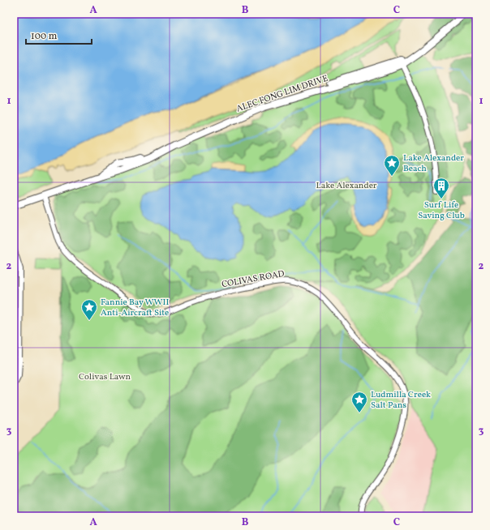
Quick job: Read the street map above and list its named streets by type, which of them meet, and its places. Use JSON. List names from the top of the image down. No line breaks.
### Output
{"streets":{"street":["ALEC FONG LIM DRIVE","COLIVAS ROAD"]},"crossings":[["ALEC FONG LIM DRIVE","COLIVAS ROAD"]],"parks":["Lake Alexander","Colivas Lawn"],"places":{"place":["Lake Alexander Beach","Fannie Bay WWII Anti-Aircraft Site","Ludmilla Creek Salt Pans"],"building":["Surf Life Saving Club"]},"scale_bar":"100 m","grid":{"columns":["A","B","C"],"rows":["1","2","3"]}}
